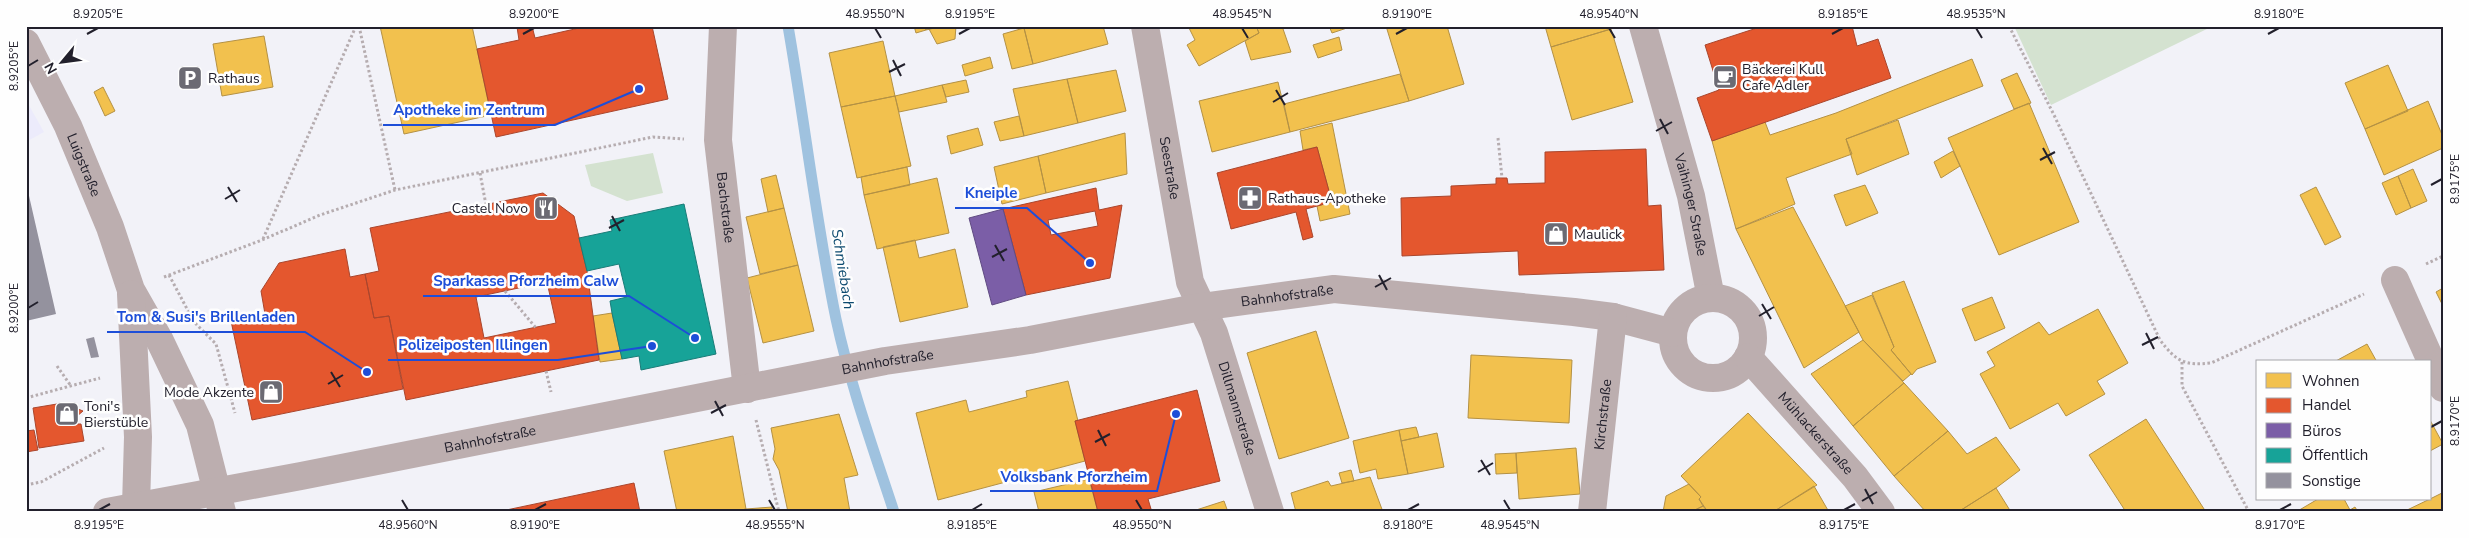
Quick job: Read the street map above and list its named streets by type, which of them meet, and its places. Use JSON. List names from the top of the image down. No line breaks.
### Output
{"streets":{"street":["Luigstraße","Seestraße","Vaihinger Straße","Bachstraße","Bahnhofstraße","Dillmannstraße","Kirchstraße","Mühlackerstraße"]},"crossings":[["Luigstraße","Bahnhofstraße"],["Seestraße","Bahnhofstraße"],["Seestraße","Dillmannstraße"],["Vaihinger Straße","Bahnhofstraße"],["Vaihinger Straße","Mühlackerstraße"],["Bachstraße","Bahnhofstraße"],["Bahnhofstraße","Dillmannstraße"],["Bahnhofstraße","Kirchstraße"],["Bahnhofstraße","Mühlackerstraße"]],"water":["Schmiebach"],"places":{"cafe":["Bäckerei Kull Cafe Adler"],"parking":["Rathaus"],"other":["Apotheke im Zentrum","Kneiple","Sparkasse Pforzheim Calw","Polizeiposten Illingen","Tom & Susi's Brillenladen","Volksbank Pforzheim"],"pharmacy":["Rathaus-Apotheke"],"restaurant":["Castel Novo"],"shop":["Maulick","Mode Akzente","Toni's Bierstüble"]},"legend":["Wohnen","Handel","Büros","Öffentlich","Sonstige"],"north":"bottom left","coordinates":["8.9205°E","8.9200°E","48.9550°N","8.9195°E","48.9545°N","8.9190°E","48.9540°N","8.9185°E","48.9535°N","8.9180°E","8.9175°E","8.9170°E","48.9560°N","48.9555°N"]}
